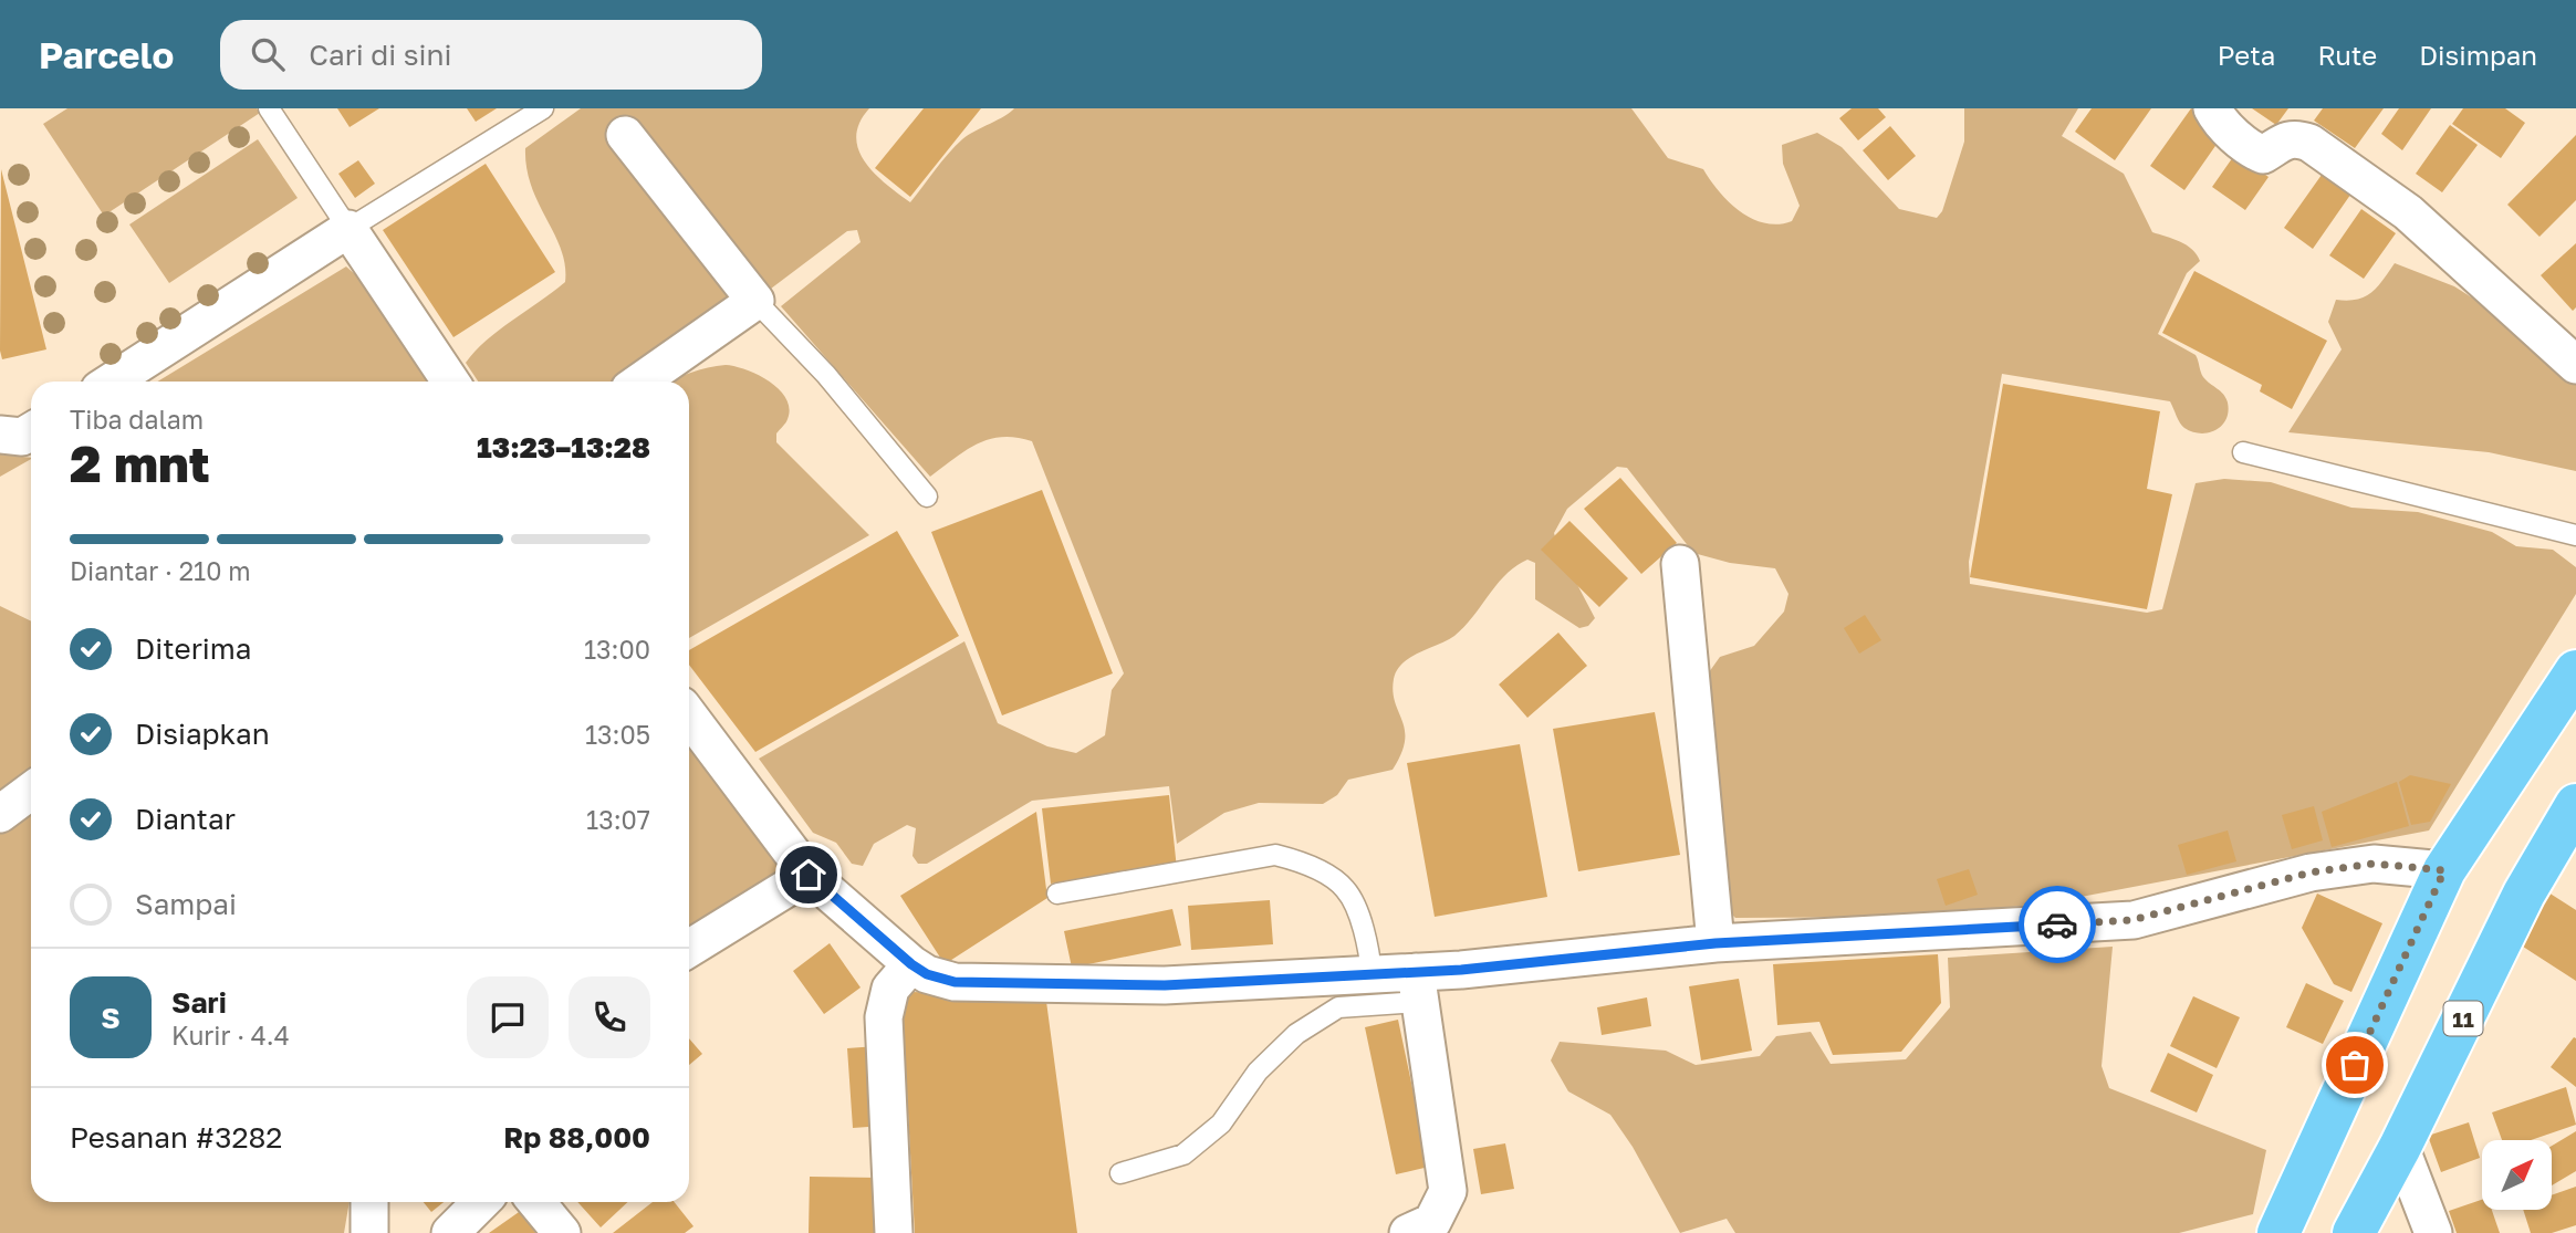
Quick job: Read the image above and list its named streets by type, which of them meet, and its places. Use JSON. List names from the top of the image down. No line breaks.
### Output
{"streets":{"highway":["11"]},"north":"top right","page":{"header":"Parcelo","search":"Cari di sini","nav":["Peta","Rute","Disimpan"],"heading":["2 mnt","Tiba dalam","13:23–13:28"],"panel":["Sari","Kurir · 4.4","Pesanan #3282","Rp 88,000"],"bar":"Diantar · 210 m","list":[["Diterima","13:00"],["Disiapkan","13:05"],["Diantar","13:07"],"Sampai"],"round":"S"}}
